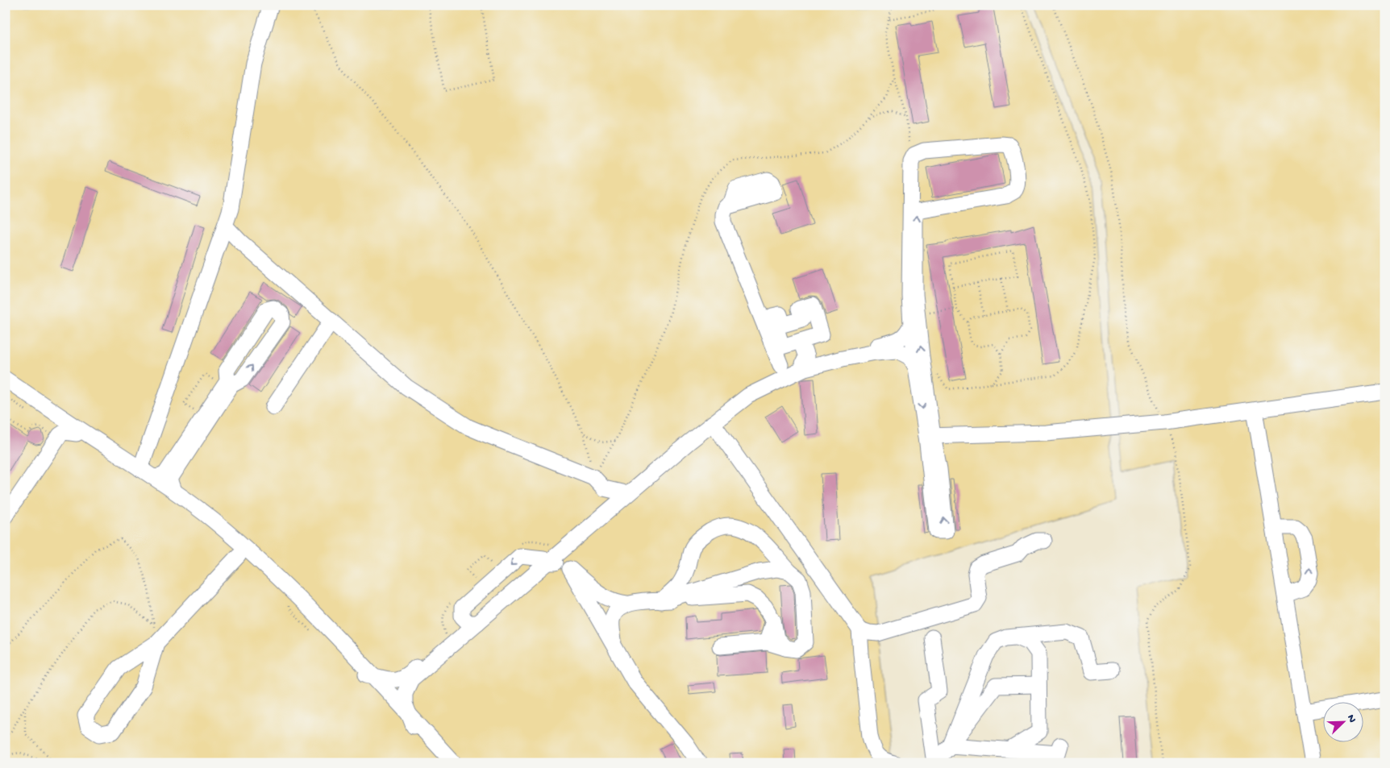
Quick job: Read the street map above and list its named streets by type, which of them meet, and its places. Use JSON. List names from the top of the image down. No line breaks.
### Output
{"north":"top right"}
